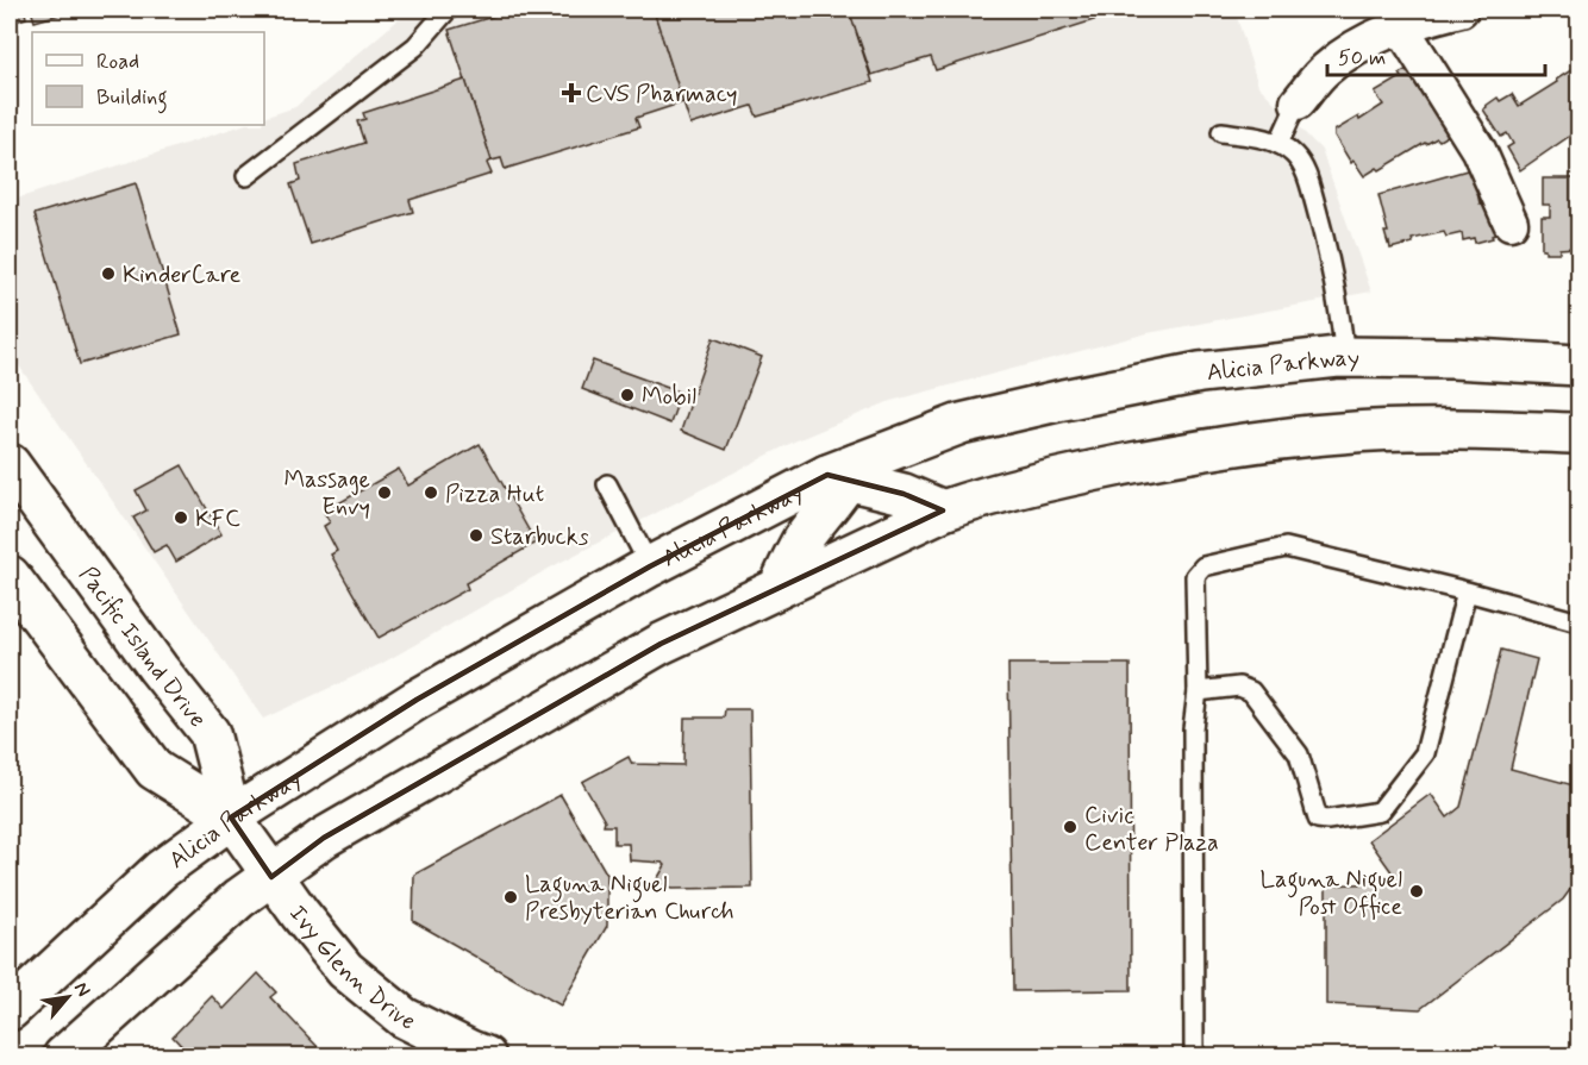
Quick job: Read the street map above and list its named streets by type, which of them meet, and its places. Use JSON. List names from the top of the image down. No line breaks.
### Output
{"streets":{"main road":["Alicia Parkway","Pacific Island Drive","Ivy Glenn Drive"]},"crossings":[["Alicia Parkway","Pacific Island Drive"],["Alicia Parkway","Ivy Glenn Drive"],["Pacific Island Drive","Ivy Glenn Drive"]],"places":{"health":["CVS Pharmacy"],"other":["KinderCare","Mobil","Massage Envy","Pizza Hut","KFC","Starbucks","Civic Center Plaza","Laguna Niguel Post Office","Laguna Niguel Presbyterian Church"]},"legend":["Road","Building"],"scale_bar":"50 m","north":"top right"}
